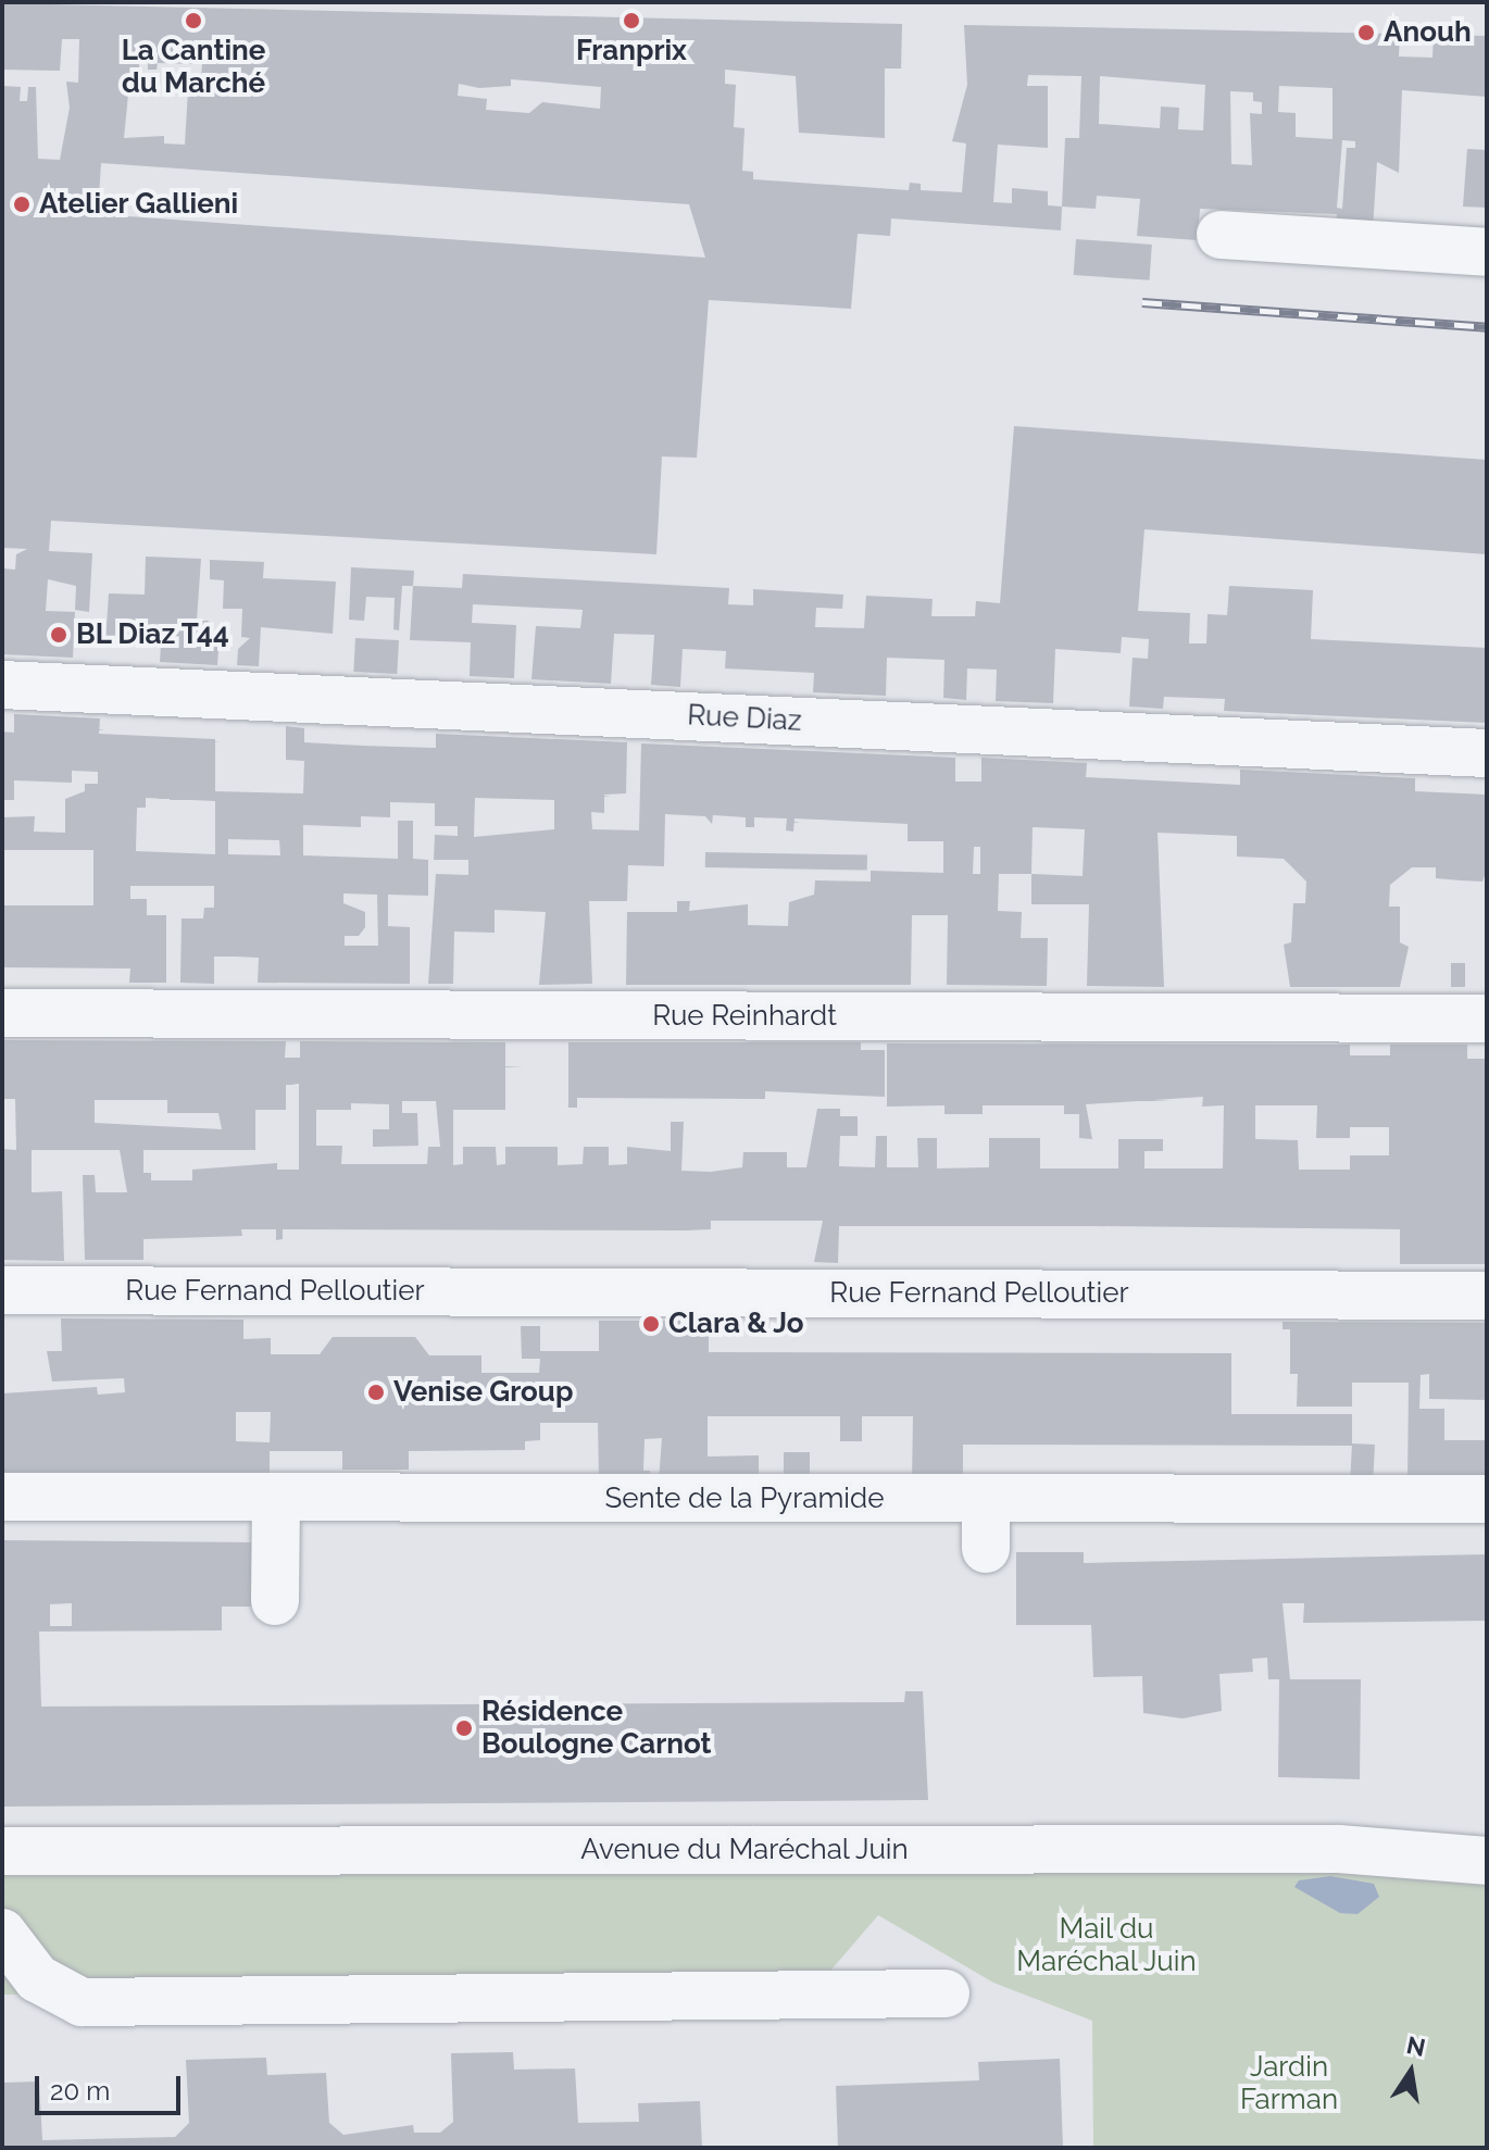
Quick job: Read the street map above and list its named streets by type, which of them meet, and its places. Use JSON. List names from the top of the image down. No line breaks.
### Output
{"streets":{"street":["Rue Diaz","Rue Reinhardt","Rue Fernand Pelloutier","Sente de la Pyramide","Avenue du Maréchal Juin"]},"parks":["Mail du Maréchal Juin","Jardin Farman"],"places":["La Cantine du Marché","Franprix","Anouh","Atelier Gallieni","BL Diaz T44","Clara & Jo","Venise Group","Résidence Boulogne Carnot"],"scale_bar":"20 m","north":"top"}
